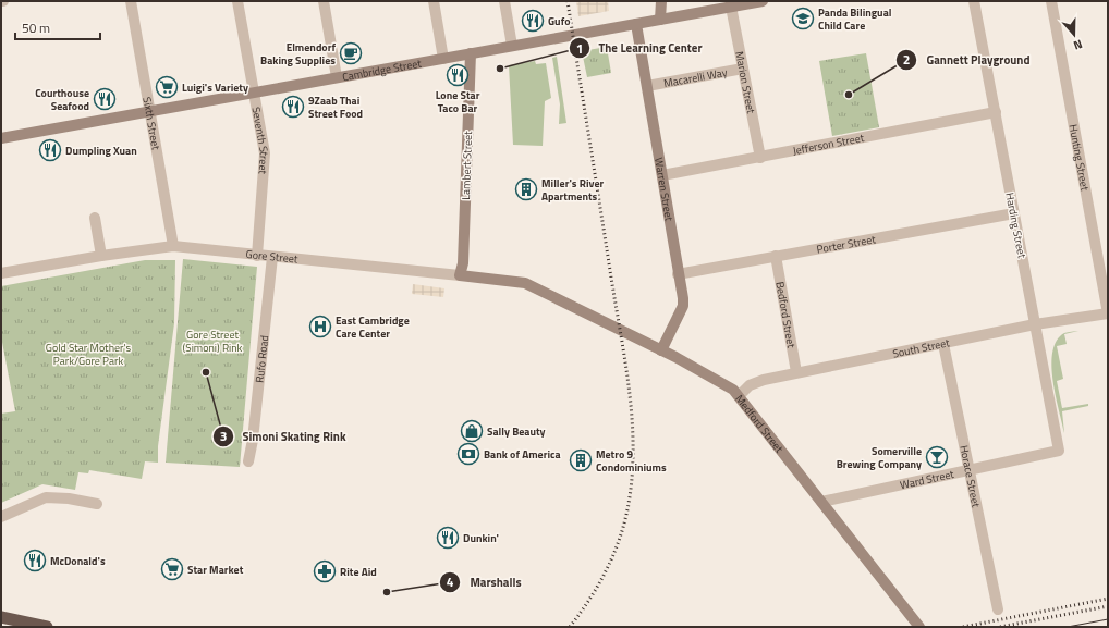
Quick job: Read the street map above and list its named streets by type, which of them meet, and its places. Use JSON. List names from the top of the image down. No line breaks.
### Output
{"streets":{"main road":["Cambridge Street","Lambert Street","Warren Street","Gore Street","Medford Street"],"street":["Macarelli Way","Marion Street","Sixth Street","Seventh Street","Jefferson Street","Hunting Street","Harding Street","Porter Street","Bedford Street","South Street","Rufo Road","Horace Street","Ward Street"]},"crossings":[["Cambridge Street","Marion Street"],["Cambridge Street","Sixth Street"],["Cambridge Street","Seventh Street"],["Cambridge Street","Lambert Street"],["Cambridge Street","Warren Street"],["Macarelli Way","Marion Street"],["Macarelli Way","Warren Street"],["Marion Street","Jefferson Street"],["Sixth Street","Gore Street"],["Seventh Street","Gore Street"],["Jefferson Street","Warren Street"],["Jefferson Street","Harding Street"],["Hunting Street","South Street"],["Lambert Street","Gore Street"],["Warren Street","Porter Street"],["Warren Street","Medford Street"],["Harding Street","Porter Street"],["Harding Street","South Street"],["Harding Street","Ward Street"],["Porter Street","Bedford Street"],["Gore Street","Rufo Road"],["Gore Street","Medford Street"],["Bedford Street","South Street"],["South Street","Medford Street"],["South Street","Horace Street"],["Medford Street","Ward Street"],["Horace Street","Ward Street"]],"parks":["Gore Street (Simoni) Rink","Gold Star Mother's Park/Gore Park"],"places":{"school or university":["Panda Bilingual Child Care"],"restaurant":["Gufo","Lone Star Taco Bar","Courthouse Seafood","9Zaab Thai Street Food","Dumpling Xuan","Dunkin'","McDonald's"],"cafe":["Elmendorf Baking Supplies"],"other":["The Learning Center","Gannett Playground","Simoni Skating Rink","Marshalls"],"supermarket":["Luigi's Variety","Star Market"],"building":["Miller's River Apartments","Metro 9 Condominiums"],"hospital":["East Cambridge Care Center"],"shop":["Sally Beauty"],"bank":["Bank of America"],"bar":["Somerville Brewing Company"],"pharmacy":["Rite Aid"]},"scale_bar":"50 m","north":"bottom"}
